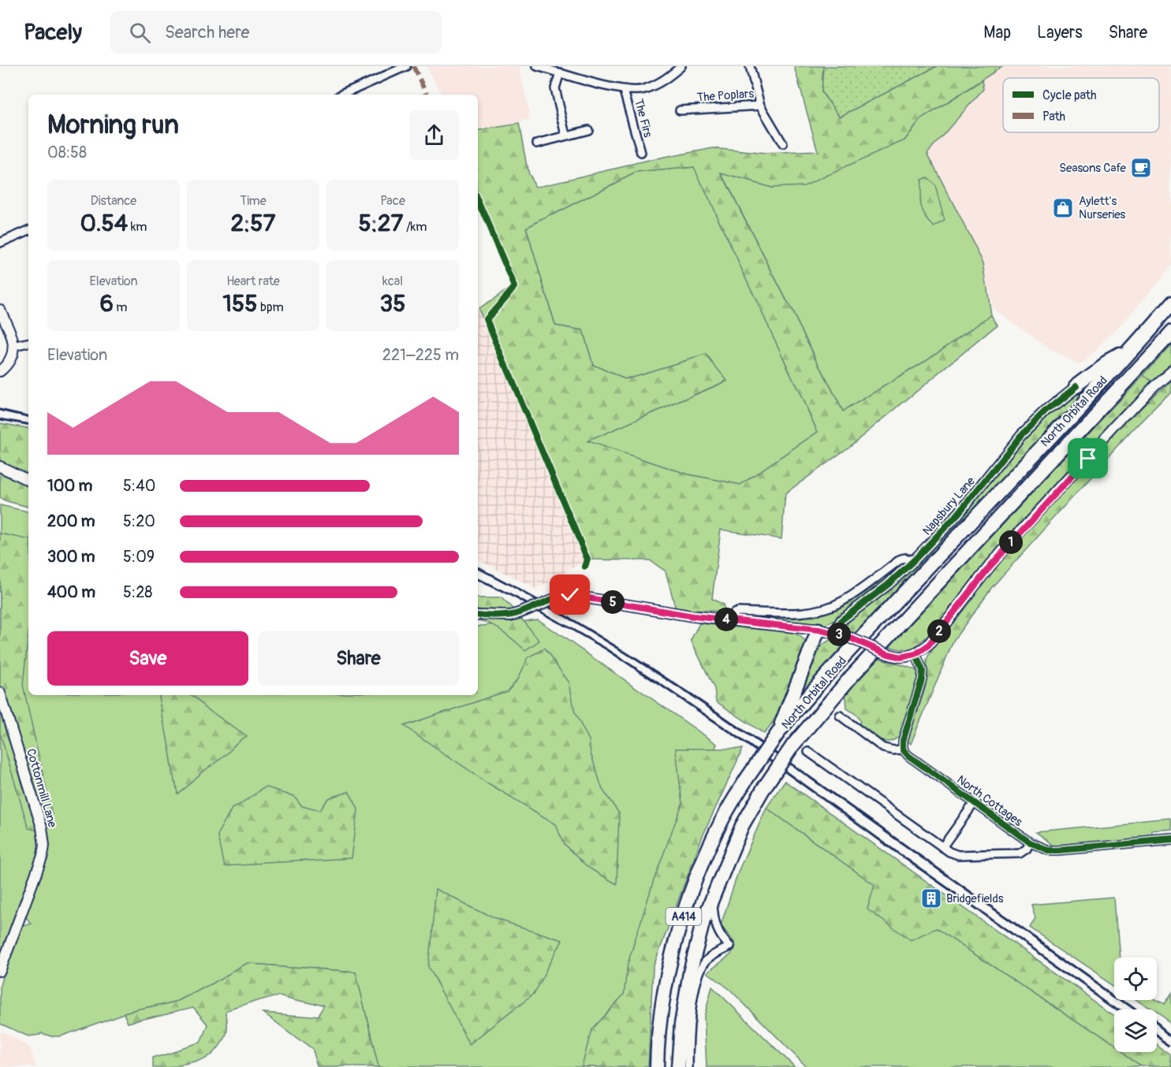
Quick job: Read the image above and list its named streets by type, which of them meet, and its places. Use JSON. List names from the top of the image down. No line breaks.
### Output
{"streets":{"highway":["North Orbital Road","A414"],"street":["The Poplars","The Firs","Napsbury Lane","Cottonmill Lane","North Cottages"]},"places":{"cafe":["Seasons Cafe"],"shop":["Aylett's Nurseries"],"building":["Bridgefields"]},"legend":["Cycle path","Path"],"page":{"header":"Pacely","search":"Search here","nav":["Map","Layers","Share"],"heading":["Morning run","08:58"],"stats":[["Distance","0.54 km"],["Time","2:57"],["Pace","5:27 /km"],["Elevation","6 m"],["Heart rate","155 bpm"],["kcal","35"]],"chart":["Elevation","221–225 m"],"list":[{"name":"100 m","note":"5:40"},{"name":"200 m","note":"5:20"},{"name":"300 m","note":"5:09"},{"name":"400 m","note":"5:28"}],"pins":["1","5","4","2","3"],"buttons":["Save","Share"]}}
